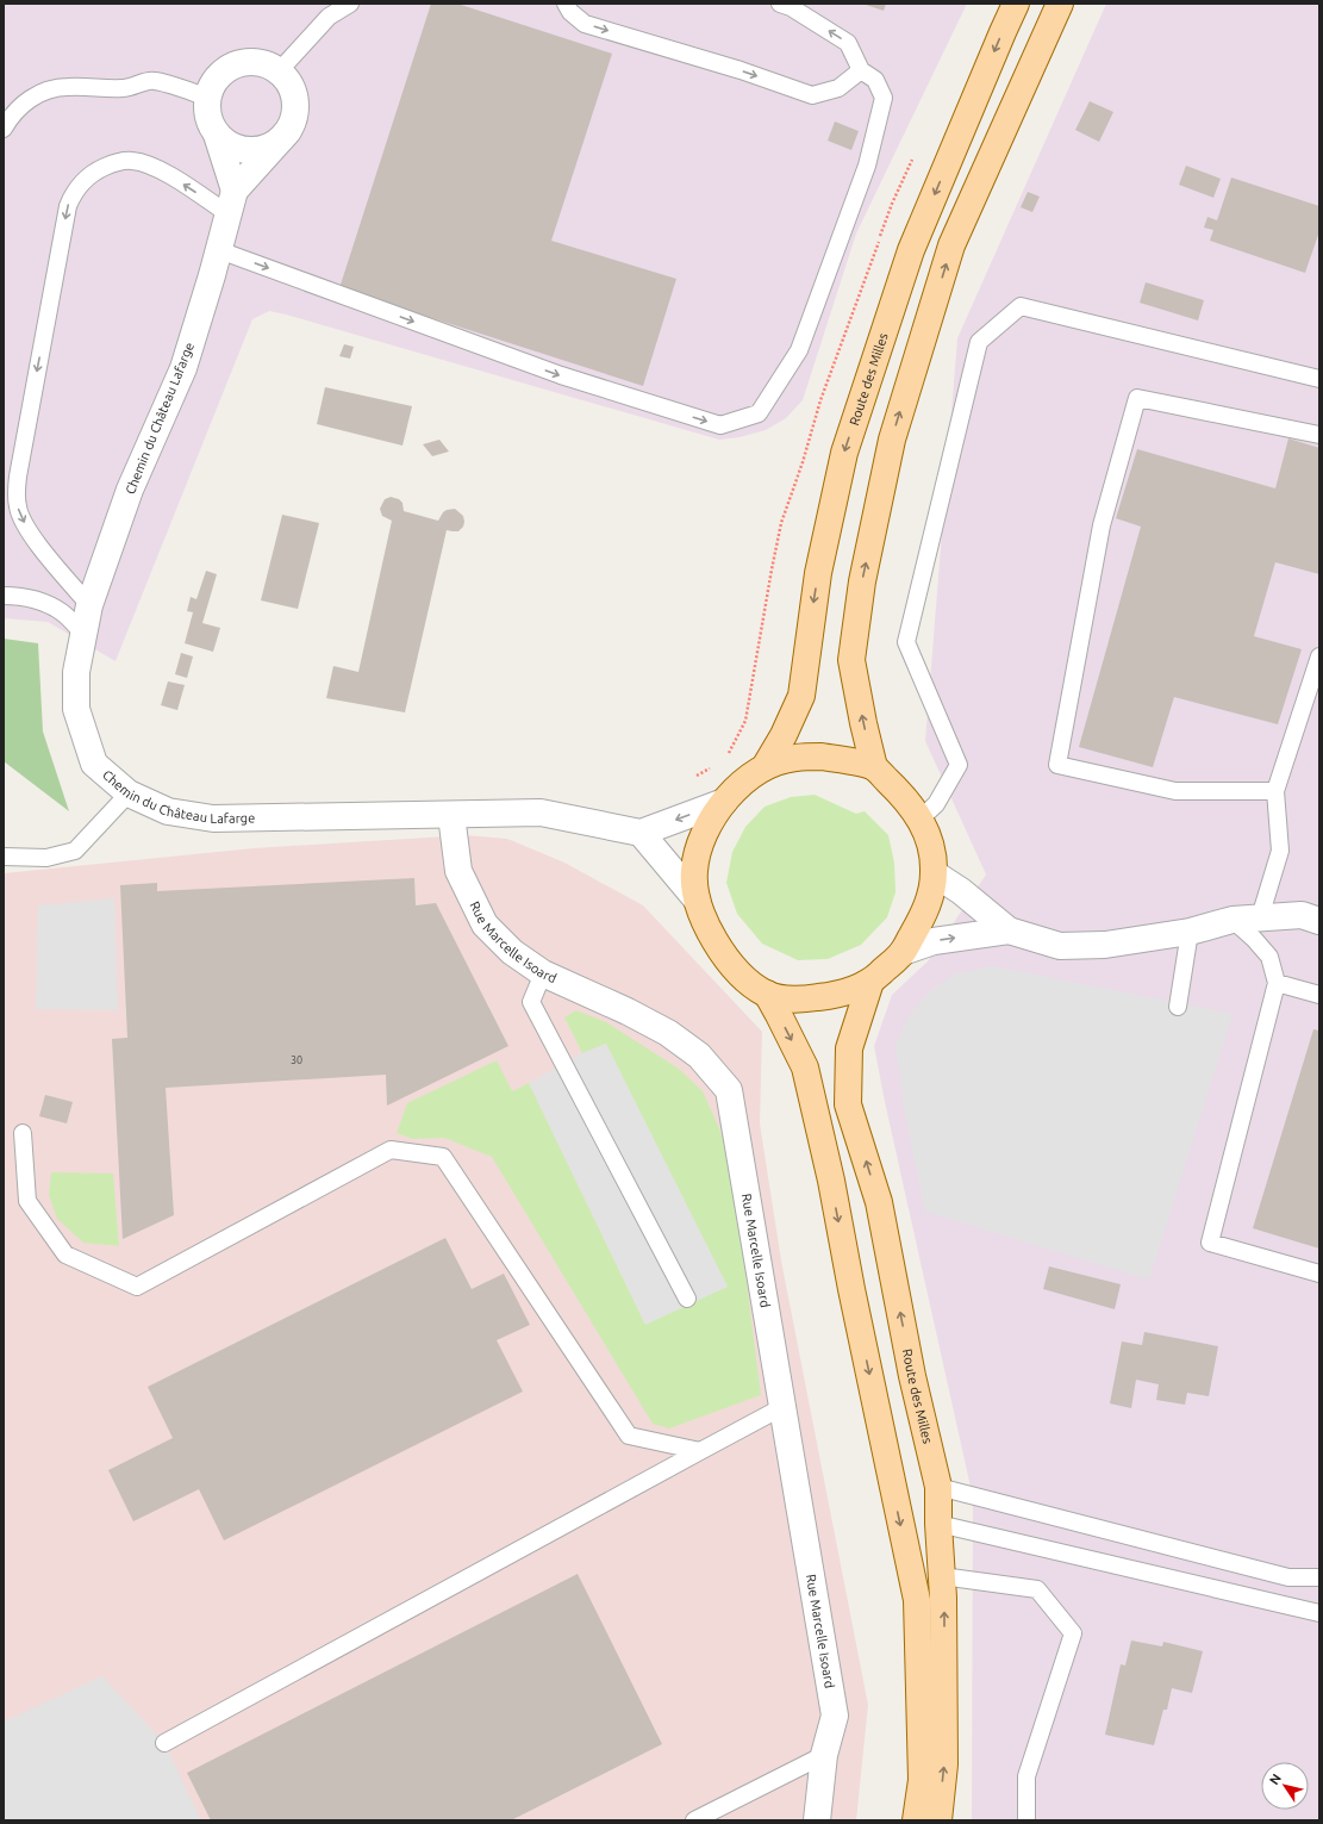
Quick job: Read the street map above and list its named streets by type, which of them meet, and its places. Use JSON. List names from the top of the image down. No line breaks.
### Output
{"streets":{"main road":["Route des Milles"],"street":["Chemin du Château Lafarge","Rue Marcelle Isoard"]},"crossings":[["Chemin du Château Lafarge","Rue Marcelle Isoard"]],"house_numbers":["30"],"north":"top left"}
